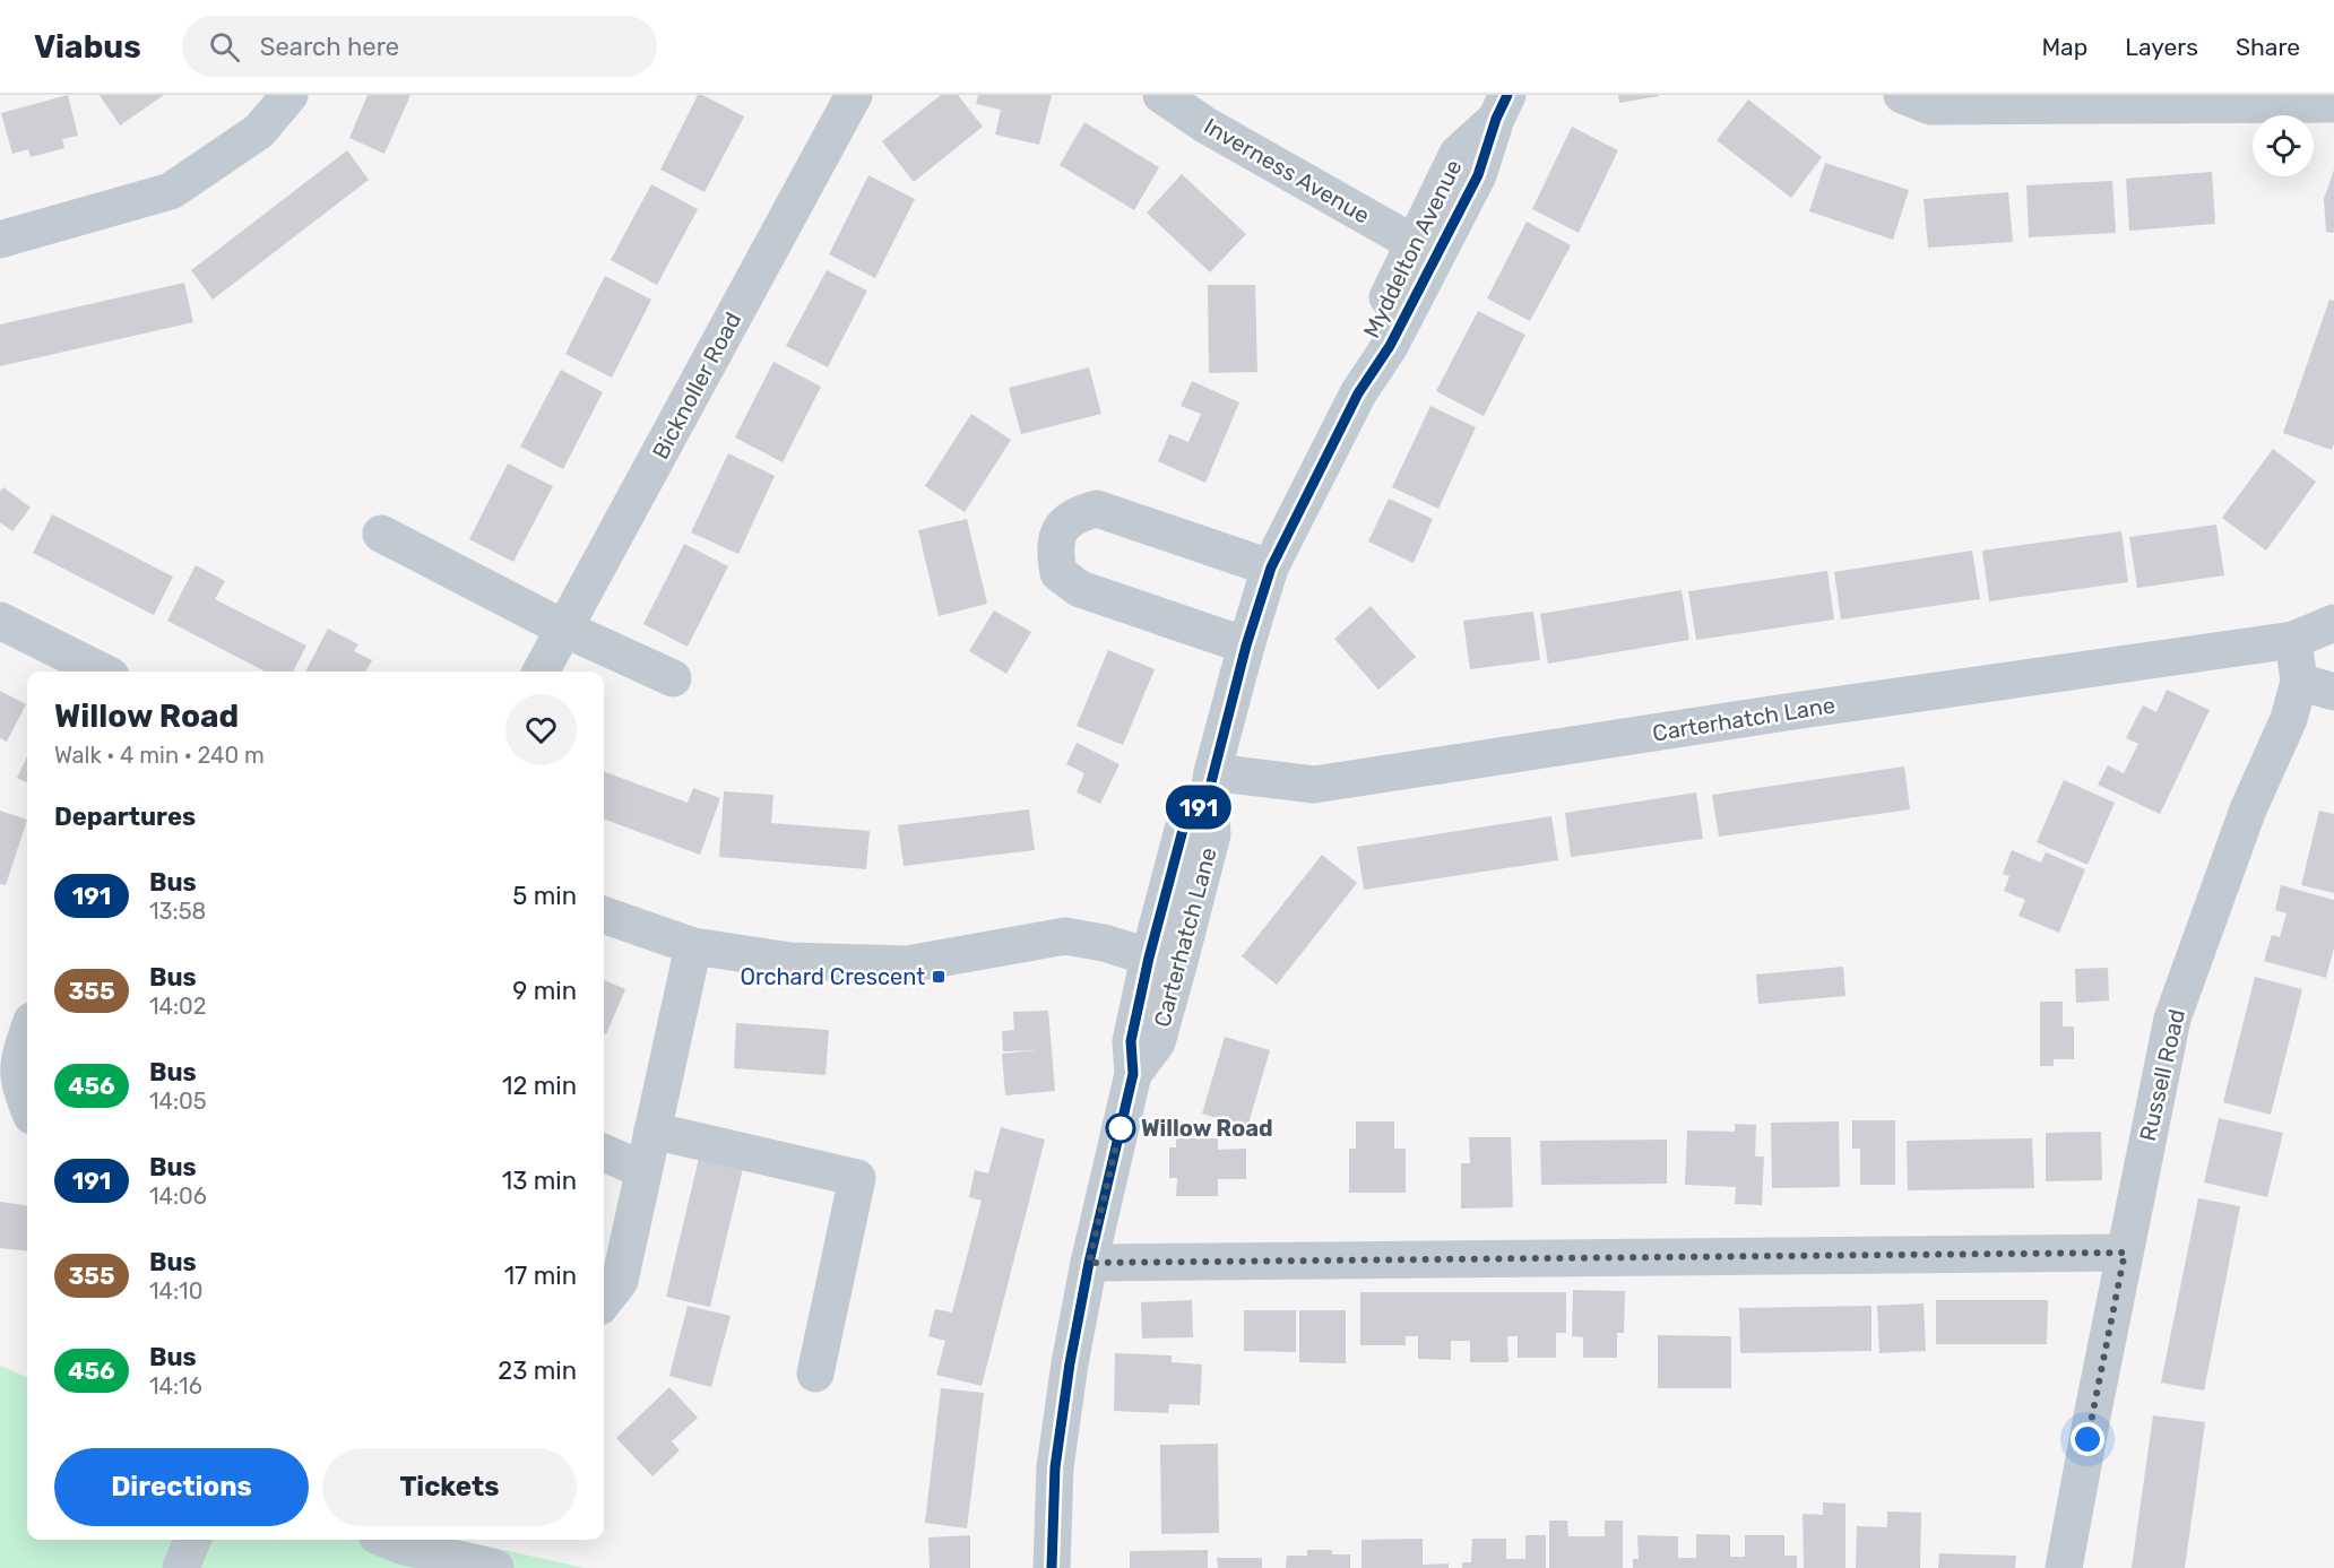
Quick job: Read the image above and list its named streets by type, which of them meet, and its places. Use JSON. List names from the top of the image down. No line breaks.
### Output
{"streets":{"street":["Inverness Avenue","Myddelton Avenue","Bicknoller Road","Carterhatch Lane","Russell Road"]},"crossings":[["Inverness Avenue","Myddelton Avenue"],["Myddelton Avenue","Carterhatch Lane"],["Carterhatch Lane","Russell Road"]],"places":{"transit":["Orchard Crescent"],"other":["Willow Road"]},"lines":["bus line 191"],"page":{"header":"Viabus","search":"Search here","nav":["Map","Layers","Share"],"on_map":"191","heading":[["Willow Road","Walk · 4 min · 240 m"],"Departures"],"list":[{"mark":"191","name":"Bus","note":"13:58","value":"5 min"},{"mark":"355","name":"Bus","note":"14:02","value":"9 min"},{"mark":"456","name":"Bus","note":"14:05","value":"12 min"},{"mark":"191","name":"Bus","note":"14:06","value":"13 min"},{"mark":"355","name":"Bus","note":"14:10","value":"17 min"},{"mark":"456","name":"Bus","note":"14:16","value":"23 min"}],"buttons":["Directions","Tickets"]}}
